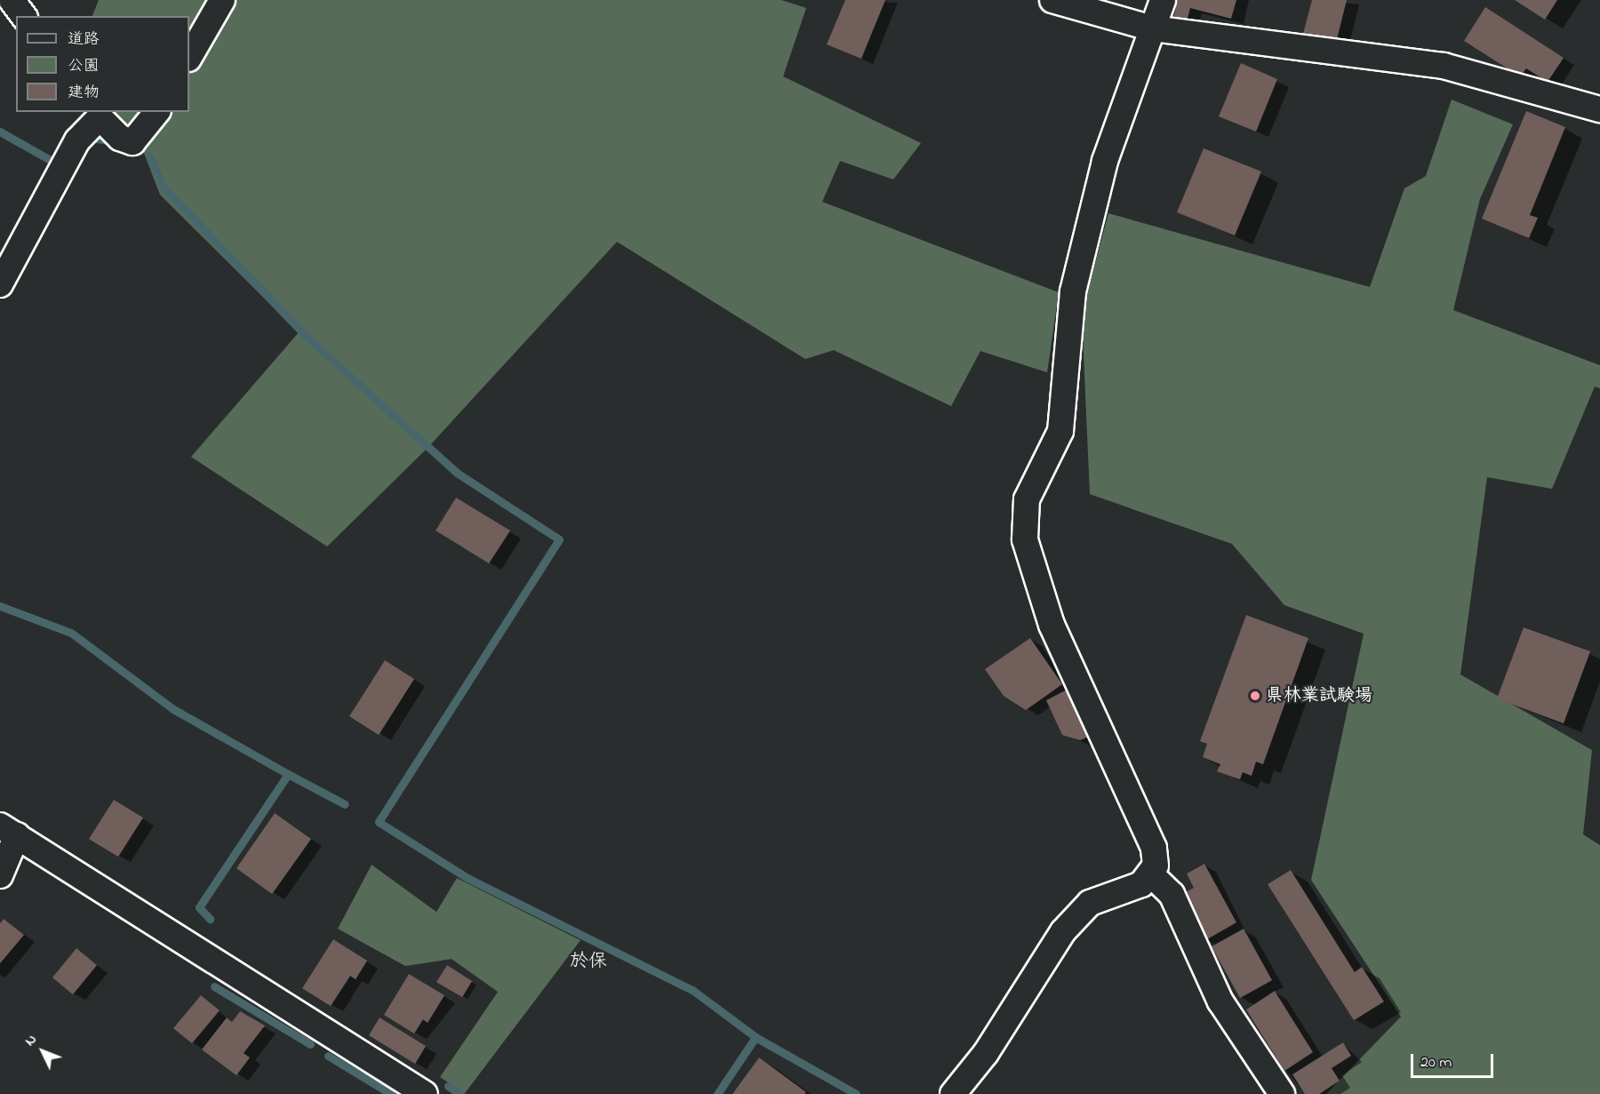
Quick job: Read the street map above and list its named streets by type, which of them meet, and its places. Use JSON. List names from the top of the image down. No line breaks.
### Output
{"districts":["於保"],"places":["県林業試験場"],"legend":["道路","公園","建物"],"scale_bar":"20 m","north":"top left"}
